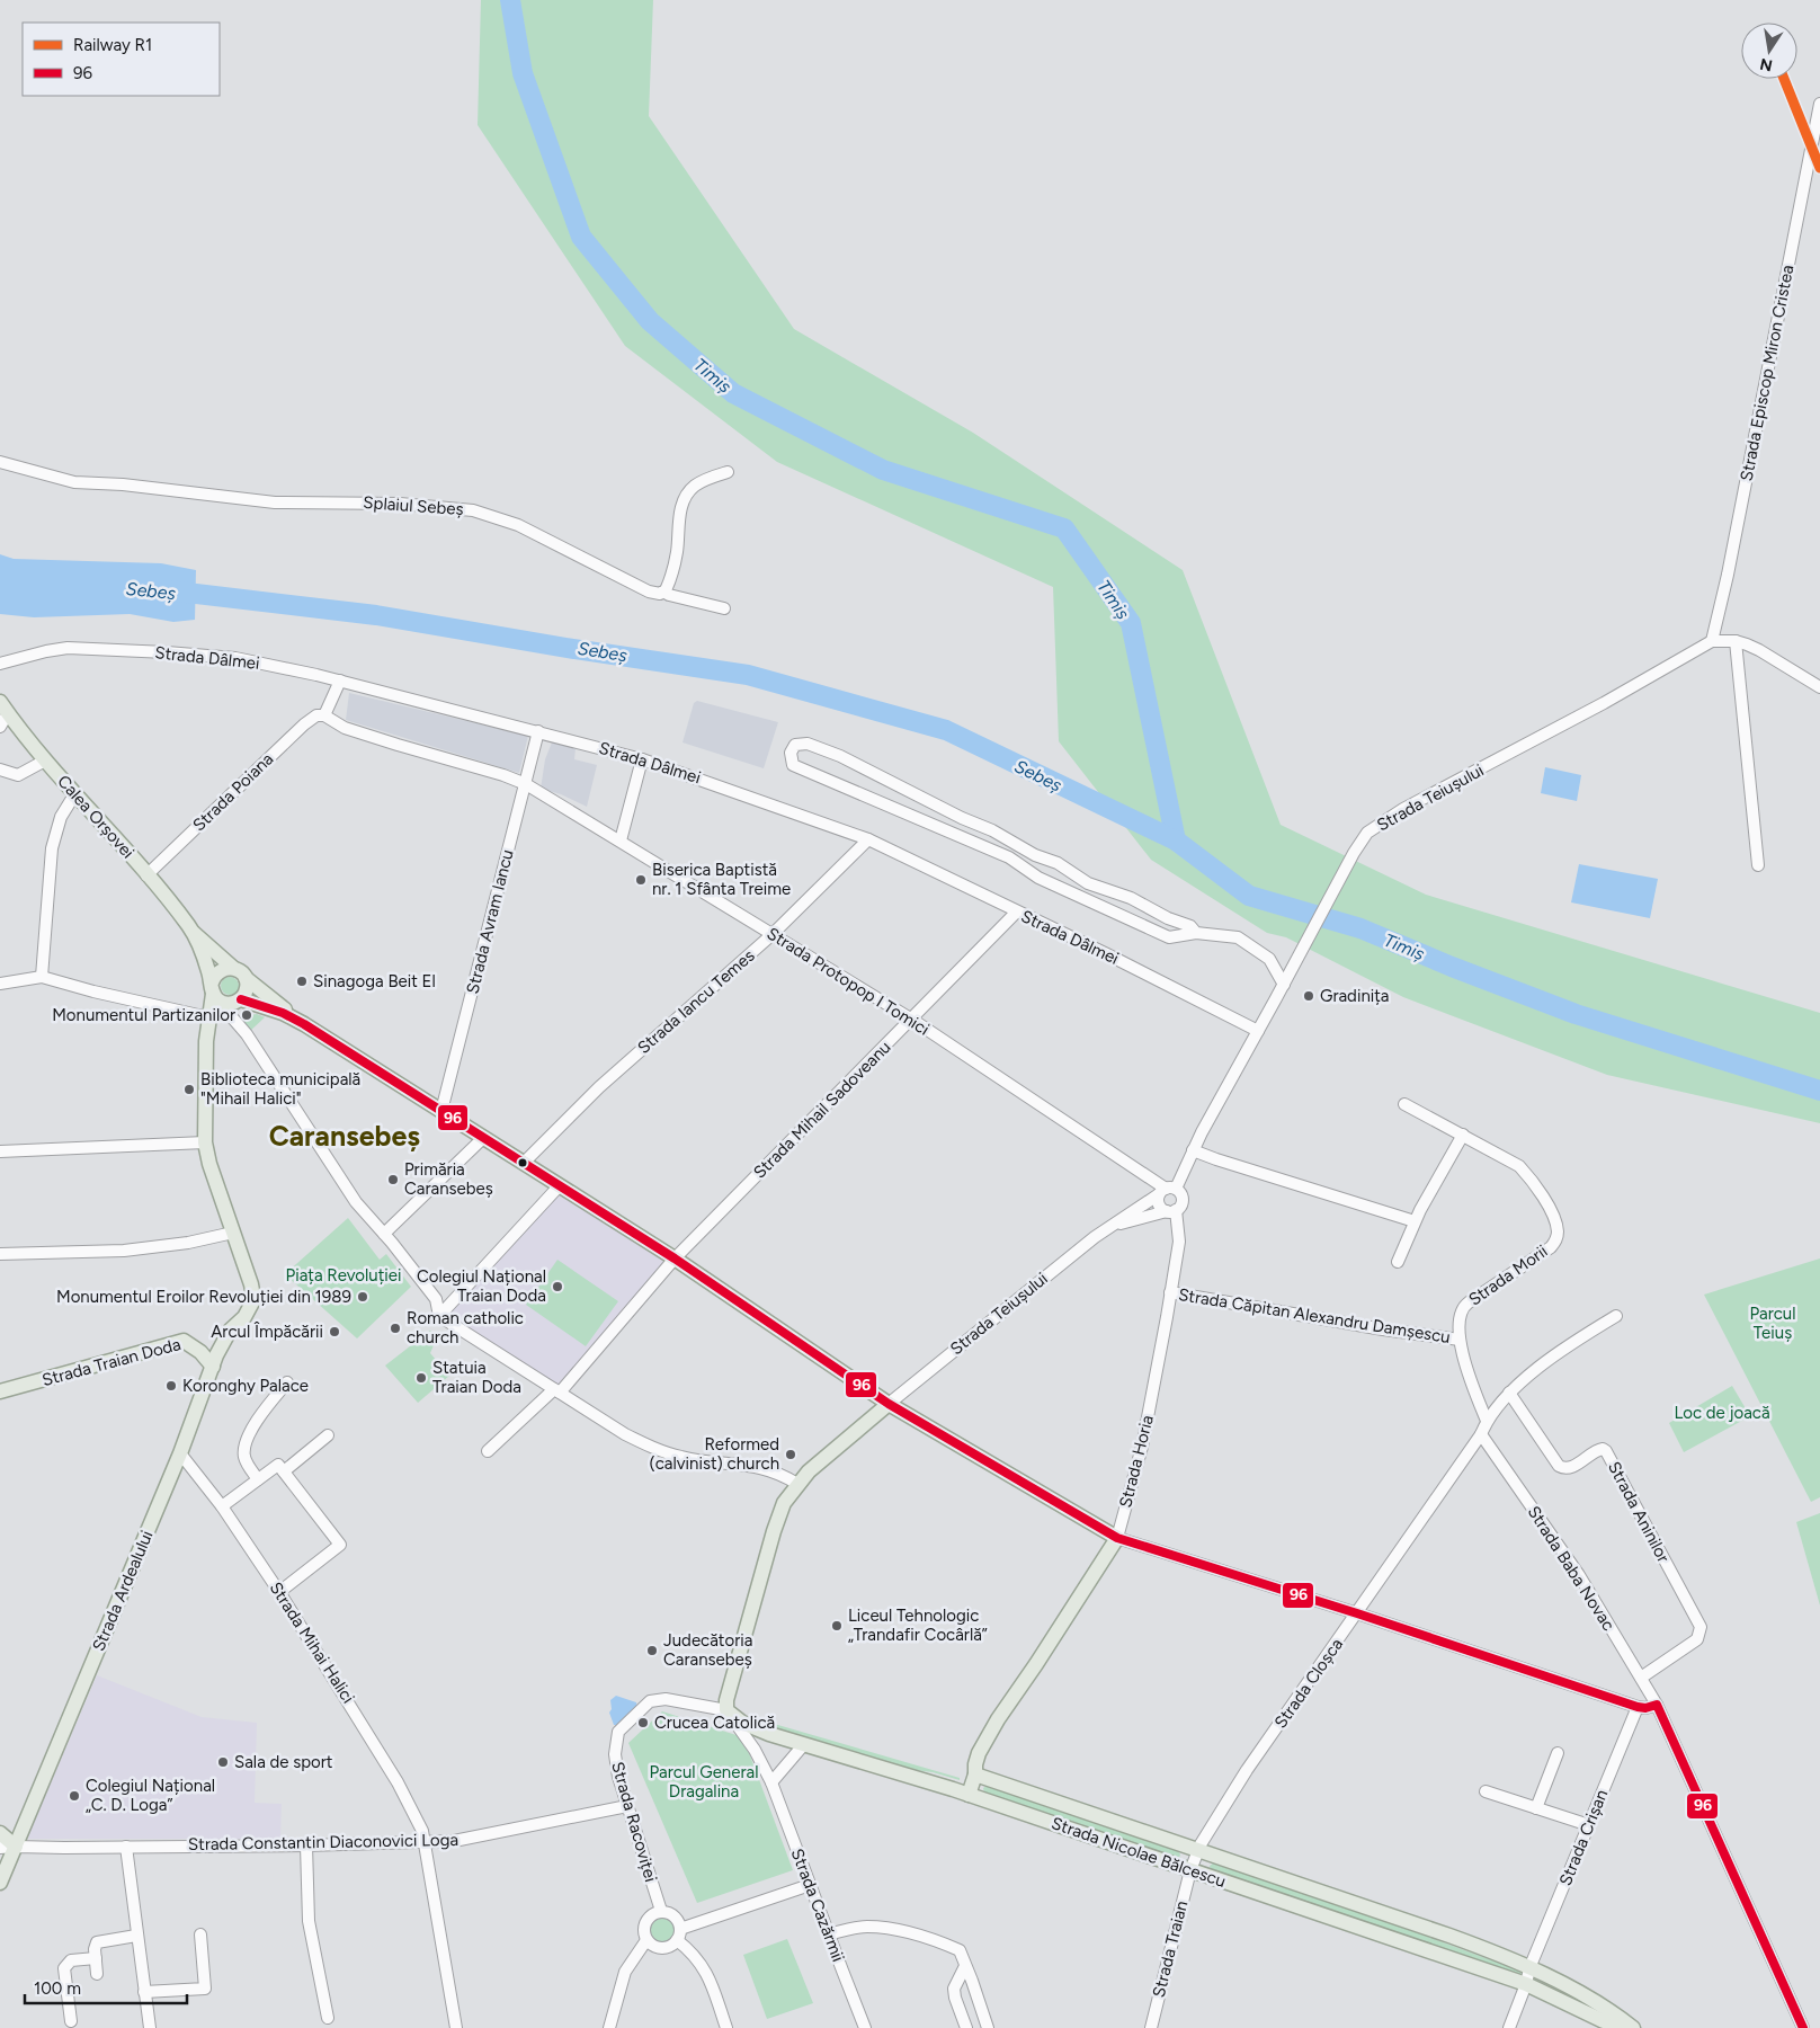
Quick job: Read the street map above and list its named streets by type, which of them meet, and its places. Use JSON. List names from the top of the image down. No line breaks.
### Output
{"streets":{"main road":["Calea Orșovei","Strada Traian Doda","Strada Horia","Strada Ardealului","Strada Nicolae Bălcescu"],"street":["Strada Episcop Miron Cristea","Splaiul Sebeș","Strada Dâlmei","Strada Poiana","Strada Teiușului","Strada Avram Iancu","Strada Protopop I Tomici","Strada Iancu Temes","Strada Mihail Sadoveanu","Strada Morii","Strada Căpitan Alexandru Damșescu","Strada Aninilor","Strada Baba Novac","Strada Mihai Halici","Strada Cloșca","Strada Racoviței","Strada Crișan","Strada Constantin Diaconovici Loga","Strada Cazărmii","Strada Traian"]},"crossings":[["Strada Episcop Miron Cristea","Strada Teiușului"],["Strada Dâlmei","Strada Teiușului"],["Strada Dâlmei","Strada Avram Iancu"],["Strada Dâlmei","Strada Iancu Temes"],["Strada Dâlmei","Strada Mihail Sadoveanu"],["Strada Poiana","Calea Orșovei"],["Strada Poiana","Strada Protopop I Tomici"],["Strada Teiușului","Strada Protopop I Tomici"],["Strada Teiușului","Strada Horia"],["Strada Avram Iancu","Strada Protopop I Tomici"],["Strada Protopop I Tomici","Strada Iancu Temes"],["Strada Protopop I Tomici","Strada Mihail Sadoveanu"],["Strada Protopop I Tomici","Strada Horia"],["Strada Morii","Strada Căpitan Alexandru Damșescu"],["Strada Căpitan Alexandru Damșescu","Strada Horia"],["Strada Traian Doda","Strada Ardealului"],["Strada Horia","Strada Nicolae Bălcescu"],["Strada Aninilor","Strada Baba Novac"],["Strada Baba Novac","Strada Cloșca"],["Strada Ardealului","Strada Mihai Halici"],["Strada Ardealului","Strada Constantin Diaconovici Loga"],["Strada Mihai Halici","Strada Constantin Diaconovici Loga"],["Strada Cloșca","Strada Nicolae Bălcescu"],["Strada Cloșca","Strada Traian"],["Strada Racoviței","Strada Constantin Diaconovici Loga"],["Strada Racoviței","Strada Nicolae Bălcescu"],["Strada Crișan","Strada Nicolae Bălcescu"],["Strada Nicolae Bălcescu","Strada Cazărmii"],["Strada Nicolae Bălcescu","Strada Traian"]],"districts":["Caransebeș"],"water":["Timiș","Sebeș"],"parks":["Piața Revoluției","Parcul Teiuș","Loc de joacă","Parcul General Dragalina"],"places":["Biserica Baptistă nr. 1 Sfânta Treime","Sinagoga Beit El","Gradinița","Monumentul Partizanilor","Biblioteca municipală \"Mihail Halici\"","Primăria Caransebeș","Colegiul Național Traian Doda","Monumentul Eroilor Revoluției din 1989","Roman catholic church","Arcul Împăcării","Statuia Traian Doda","Koronghy Palace","Reformed (calvinist) church","Liceul Tehnologic „Trandafir Cocârlă”","Judecătoria Caransebeș","Crucea Catolică","Sala de sport","Colegiul Național „C. D. Loga”"],"lines":["rail line R1","transit line 96"],"legend":["Railway R1","96"],"scale_bar":"100 m","north":"bottom"}
